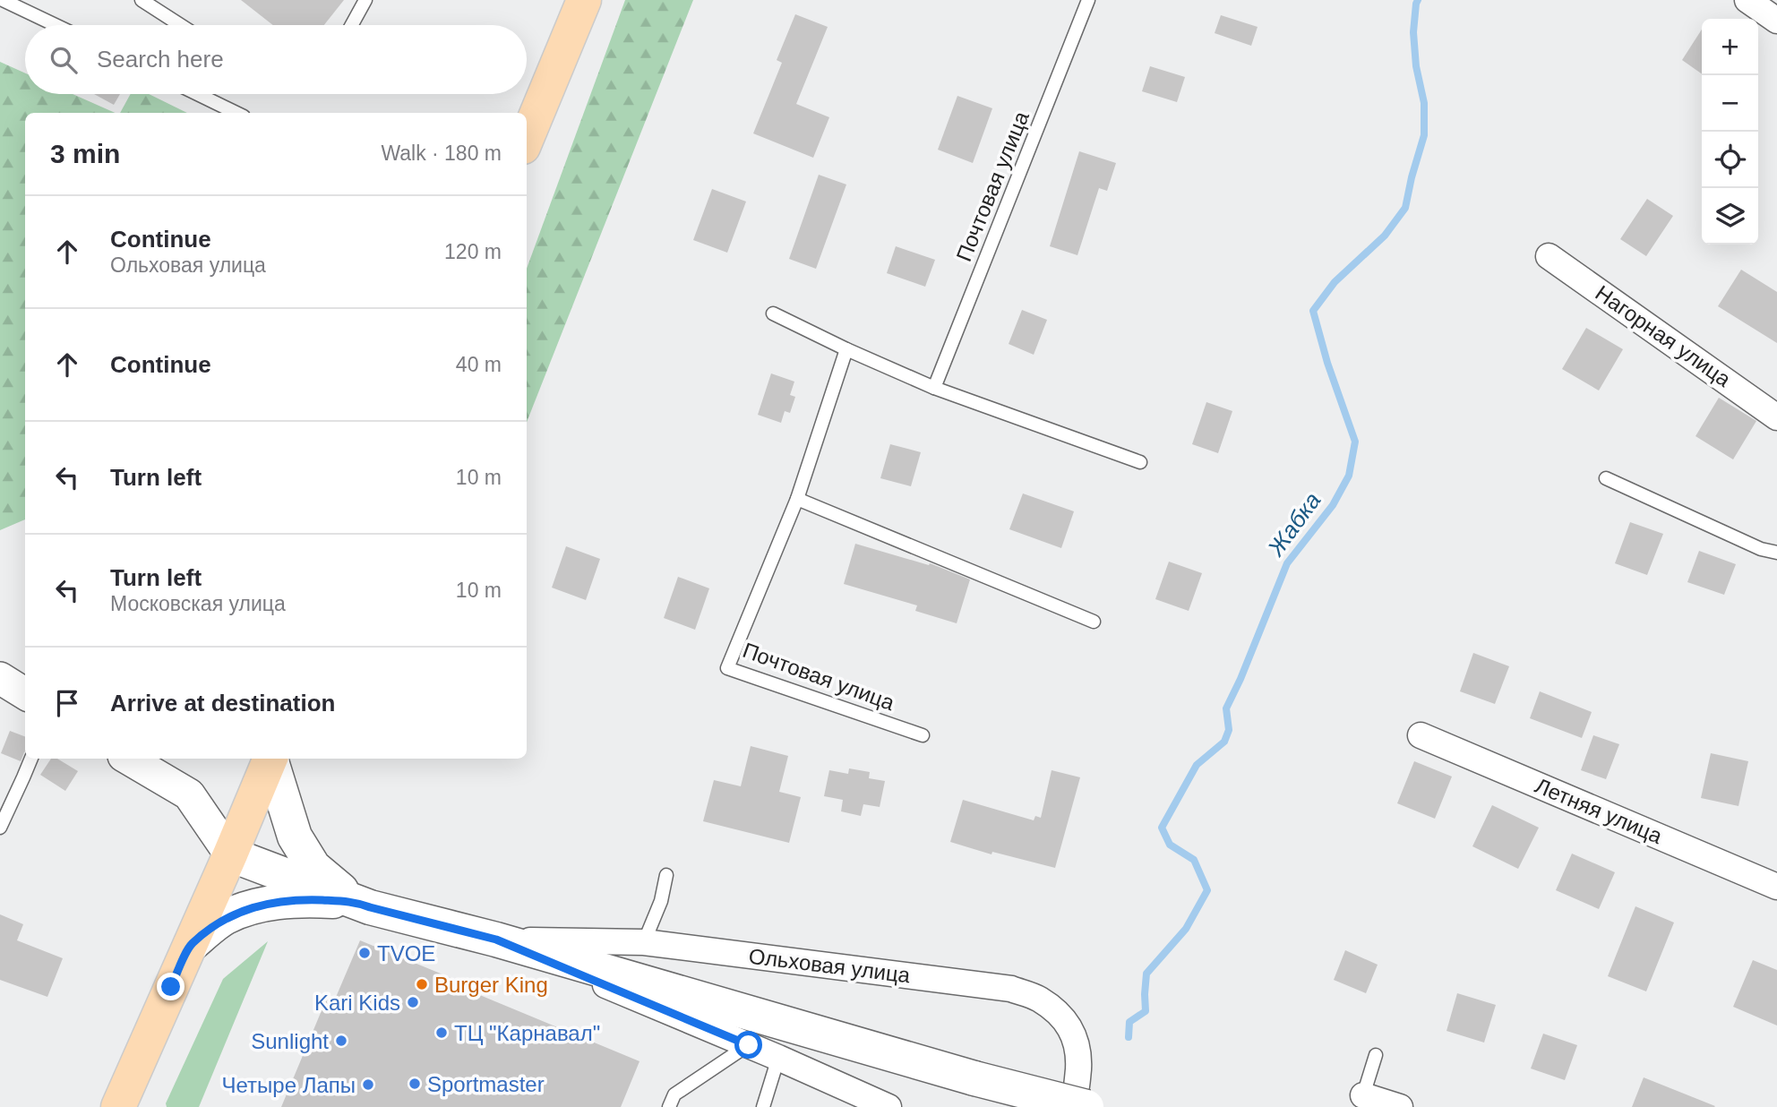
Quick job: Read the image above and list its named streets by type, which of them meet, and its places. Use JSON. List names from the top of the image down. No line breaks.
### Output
{"streets":{"main road":["Ольховая улица"],"street":["Нагорная улица","Летняя улица"],"lane":["Почтовая улица"]},"water":["Жабка"],"places":["TVOE","Burger King","Kari Kids","ТЦ \"Карнавал\"","Sunlight","Sportmaster","Четыре Лапы"],"page":{"map_buttons":["+","−"],"search":"Search here","heading":["3 min","Walk · 180 m"],"list":[["Continue","Ольховая улица","120 m"],["Continue","40 m"],["Turn left","10 m"],["Turn left","Московская улица","10 m"],"Arrive at destination"]}}
